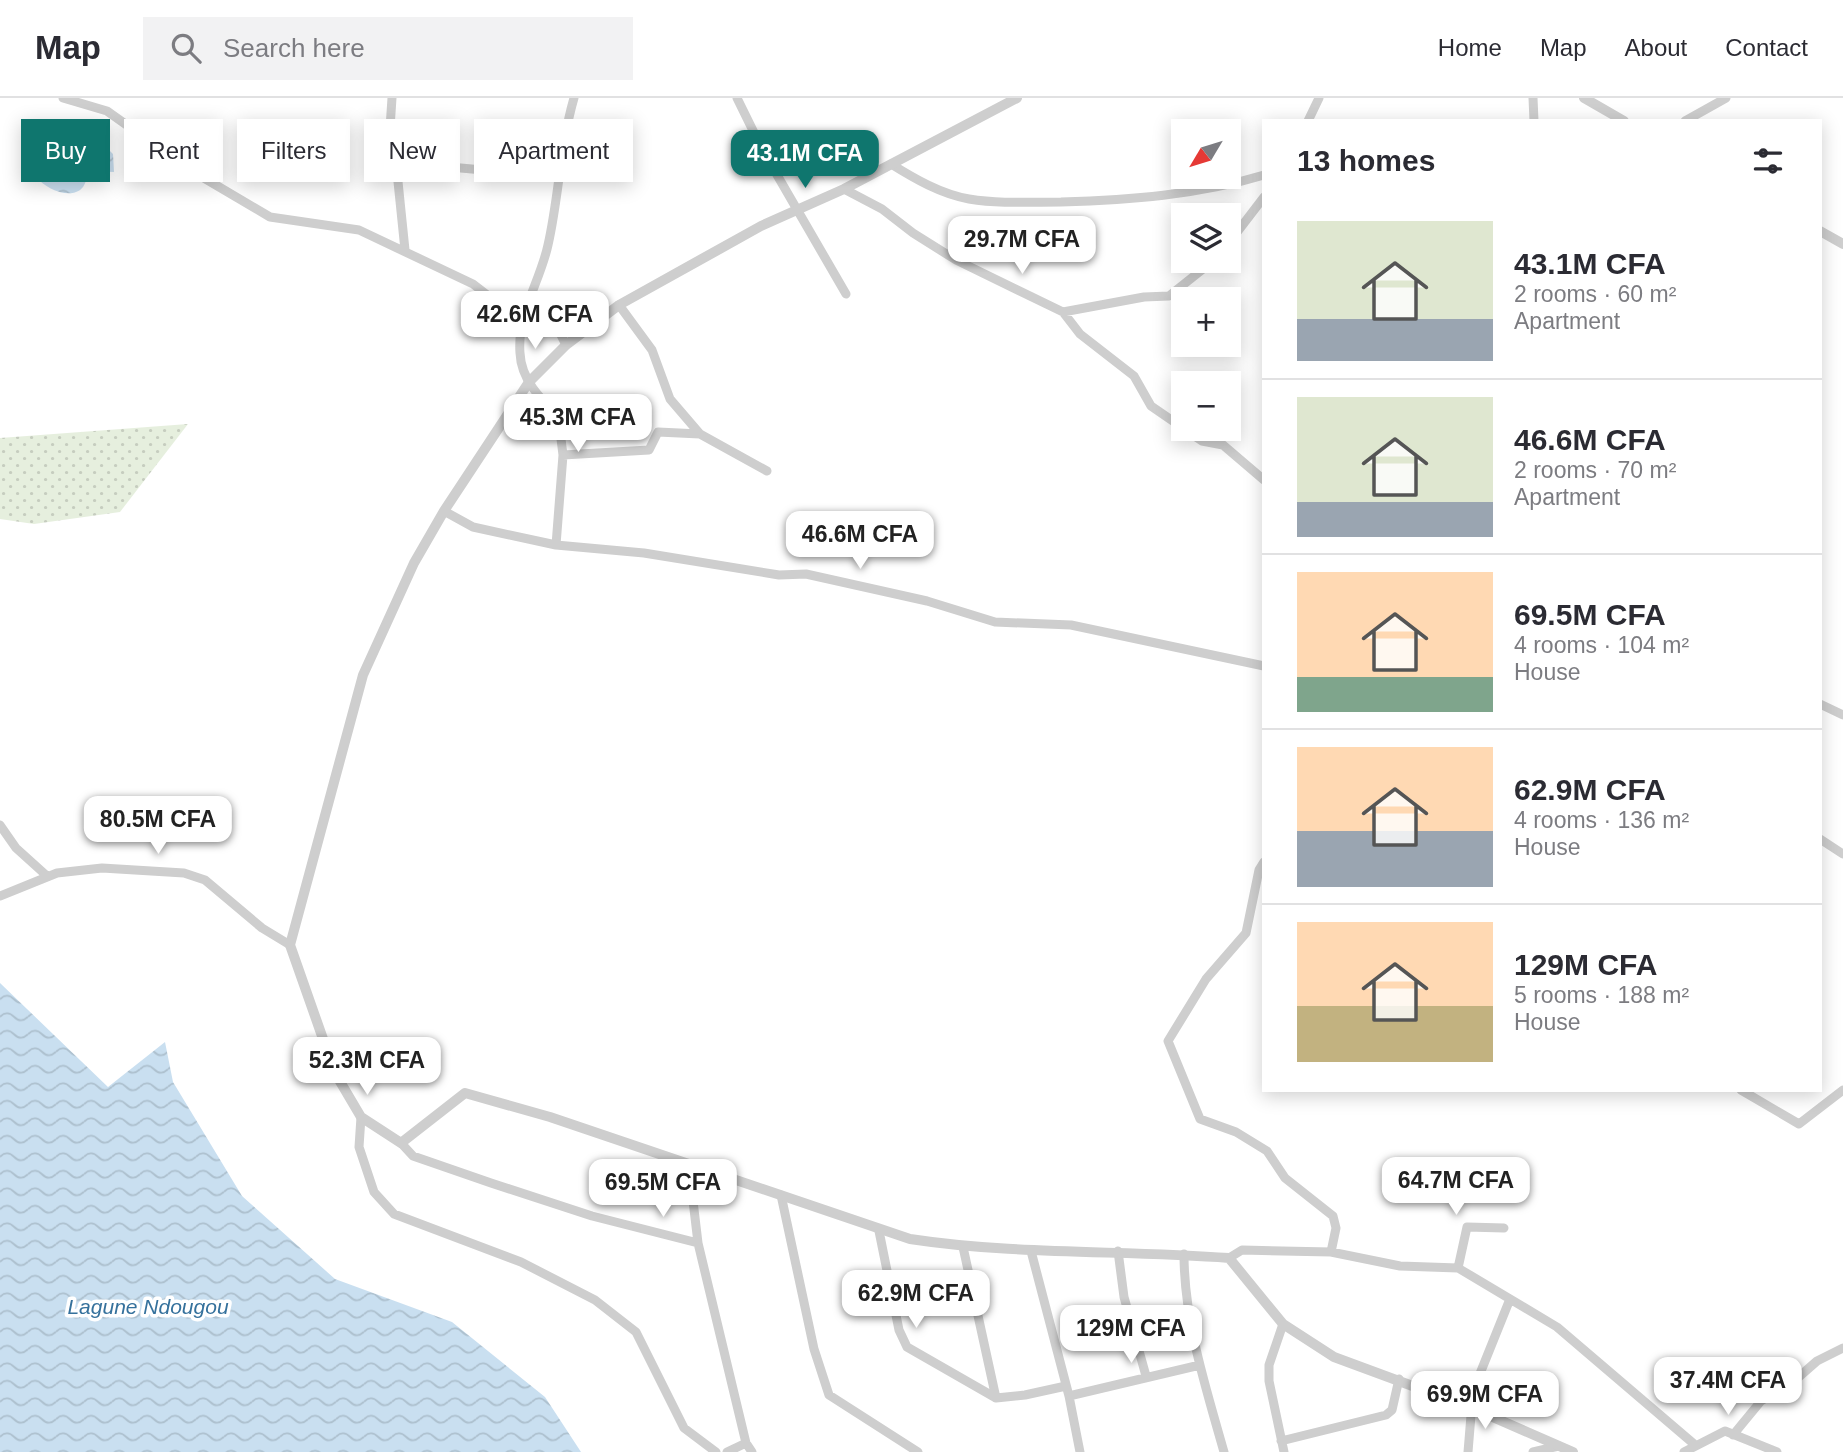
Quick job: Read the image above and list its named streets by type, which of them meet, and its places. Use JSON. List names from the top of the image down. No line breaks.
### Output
{"water":["Lagune Ndougou"],"north":"bottom left","page":{"header":"Map","search":"Search here","nav":["Home","Map","About","Contact"],"map_buttons":["+","−"],"chip":["Buy","Rent","Filters","New","Apartment"],"heading":"13 homes","price":["43.1M CFA","29.7M CFA","42.6M CFA","45.3M CFA","46.6M CFA","80.5M CFA","52.3M CFA","64.7M CFA","69.5M CFA","62.9M CFA","129M CFA","37.4M CFA","69.9M CFA"],"list":[{"name":"43.1M CFA","note":"2 rooms · 60 m² · Apartment"},{"name":"46.6M CFA","note":"2 rooms · 70 m² · Apartment"},{"name":"69.5M CFA","note":"4 rooms · 104 m² · House"},{"name":"62.9M CFA","note":"4 rooms · 136 m² · House"},{"name":"129M CFA","note":"5 rooms · 188 m² · House"}]}}
